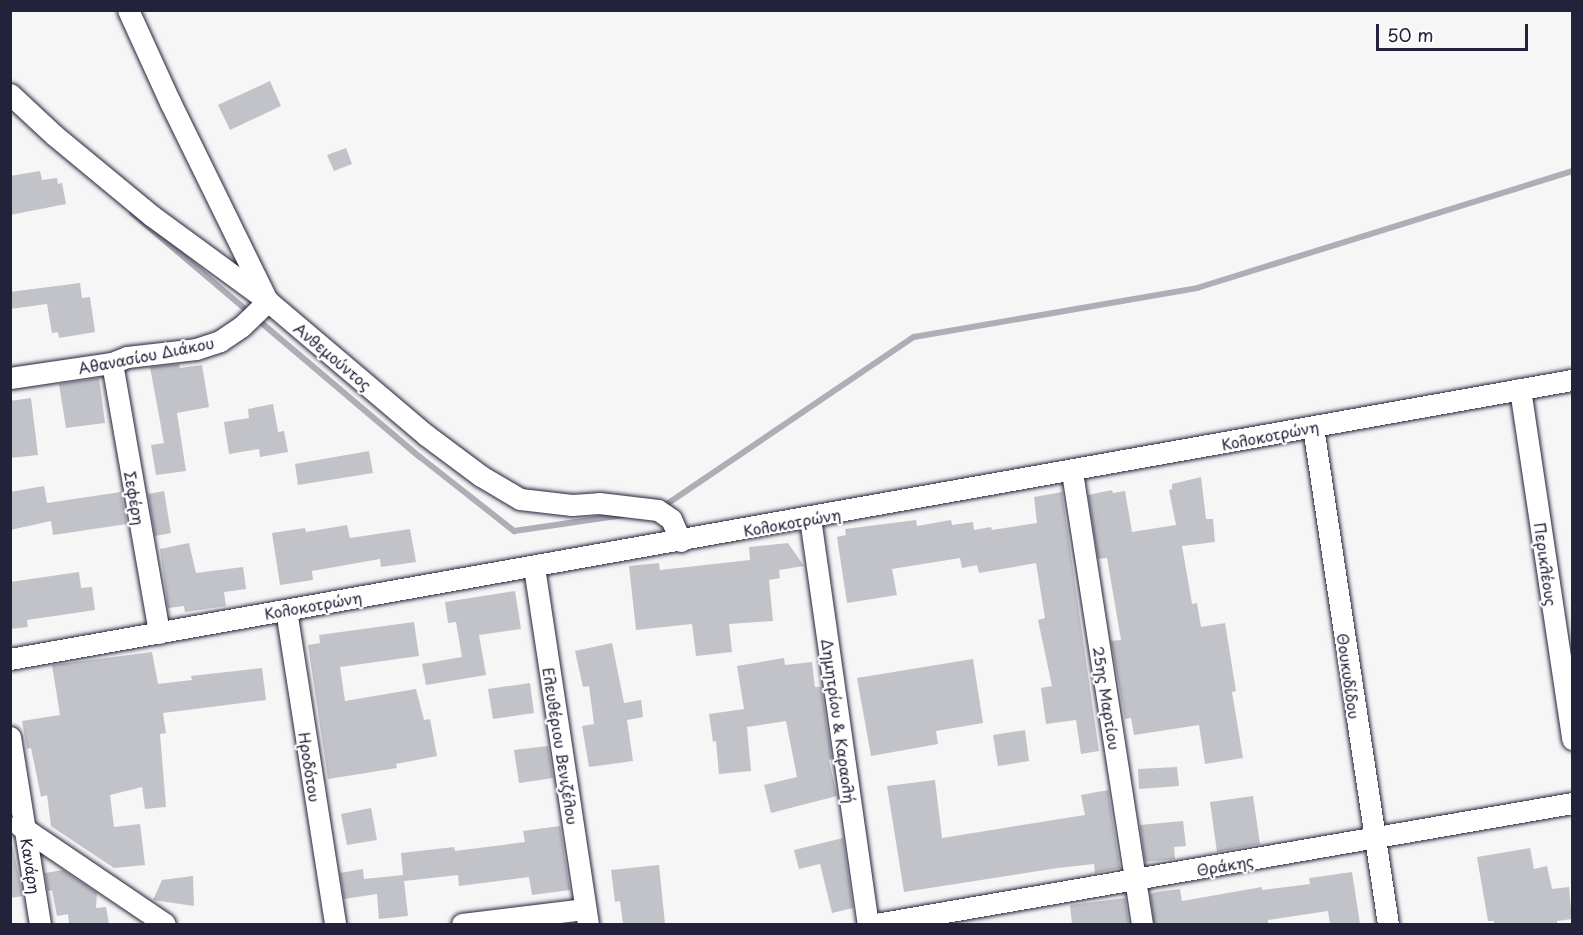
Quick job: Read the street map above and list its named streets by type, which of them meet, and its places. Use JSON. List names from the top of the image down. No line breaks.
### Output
{"streets":{"street":["Αθανασίου Διάκου","Ανθεμούντος","Κολοκοτρώνη","Σεφέρη","Περικλέους","Θουκυδίδου","25ης Μαρτίου","Δημητρίου & Καραολή","Ελευθέριου Βενιζέλου","Ηροδότου","Θράκης","Κανάρη"]},"crossings":[["Αθανασίου Διάκου","Ανθεμούντος"],["Αθανασίου Διάκου","Σεφέρη"],["Ανθεμούντος","Κολοκοτρώνη"],["Κολοκοτρώνη","Σεφέρη"],["Κολοκοτρώνη","Περικλέους"],["Κολοκοτρώνη","Θουκυδίδου"],["Κολοκοτρώνη","25ης Μαρτίου"],["Κολοκοτρώνη","Δημητρίου & Καραολή"],["Κολοκοτρώνη","Ελευθέριου Βενιζέλου"],["Κολοκοτρώνη","Ηροδότου"],["Θουκυδίδου","Θράκης"],["25ης Μαρτίου","Θράκης"]],"scale_bar":"50 m"}
